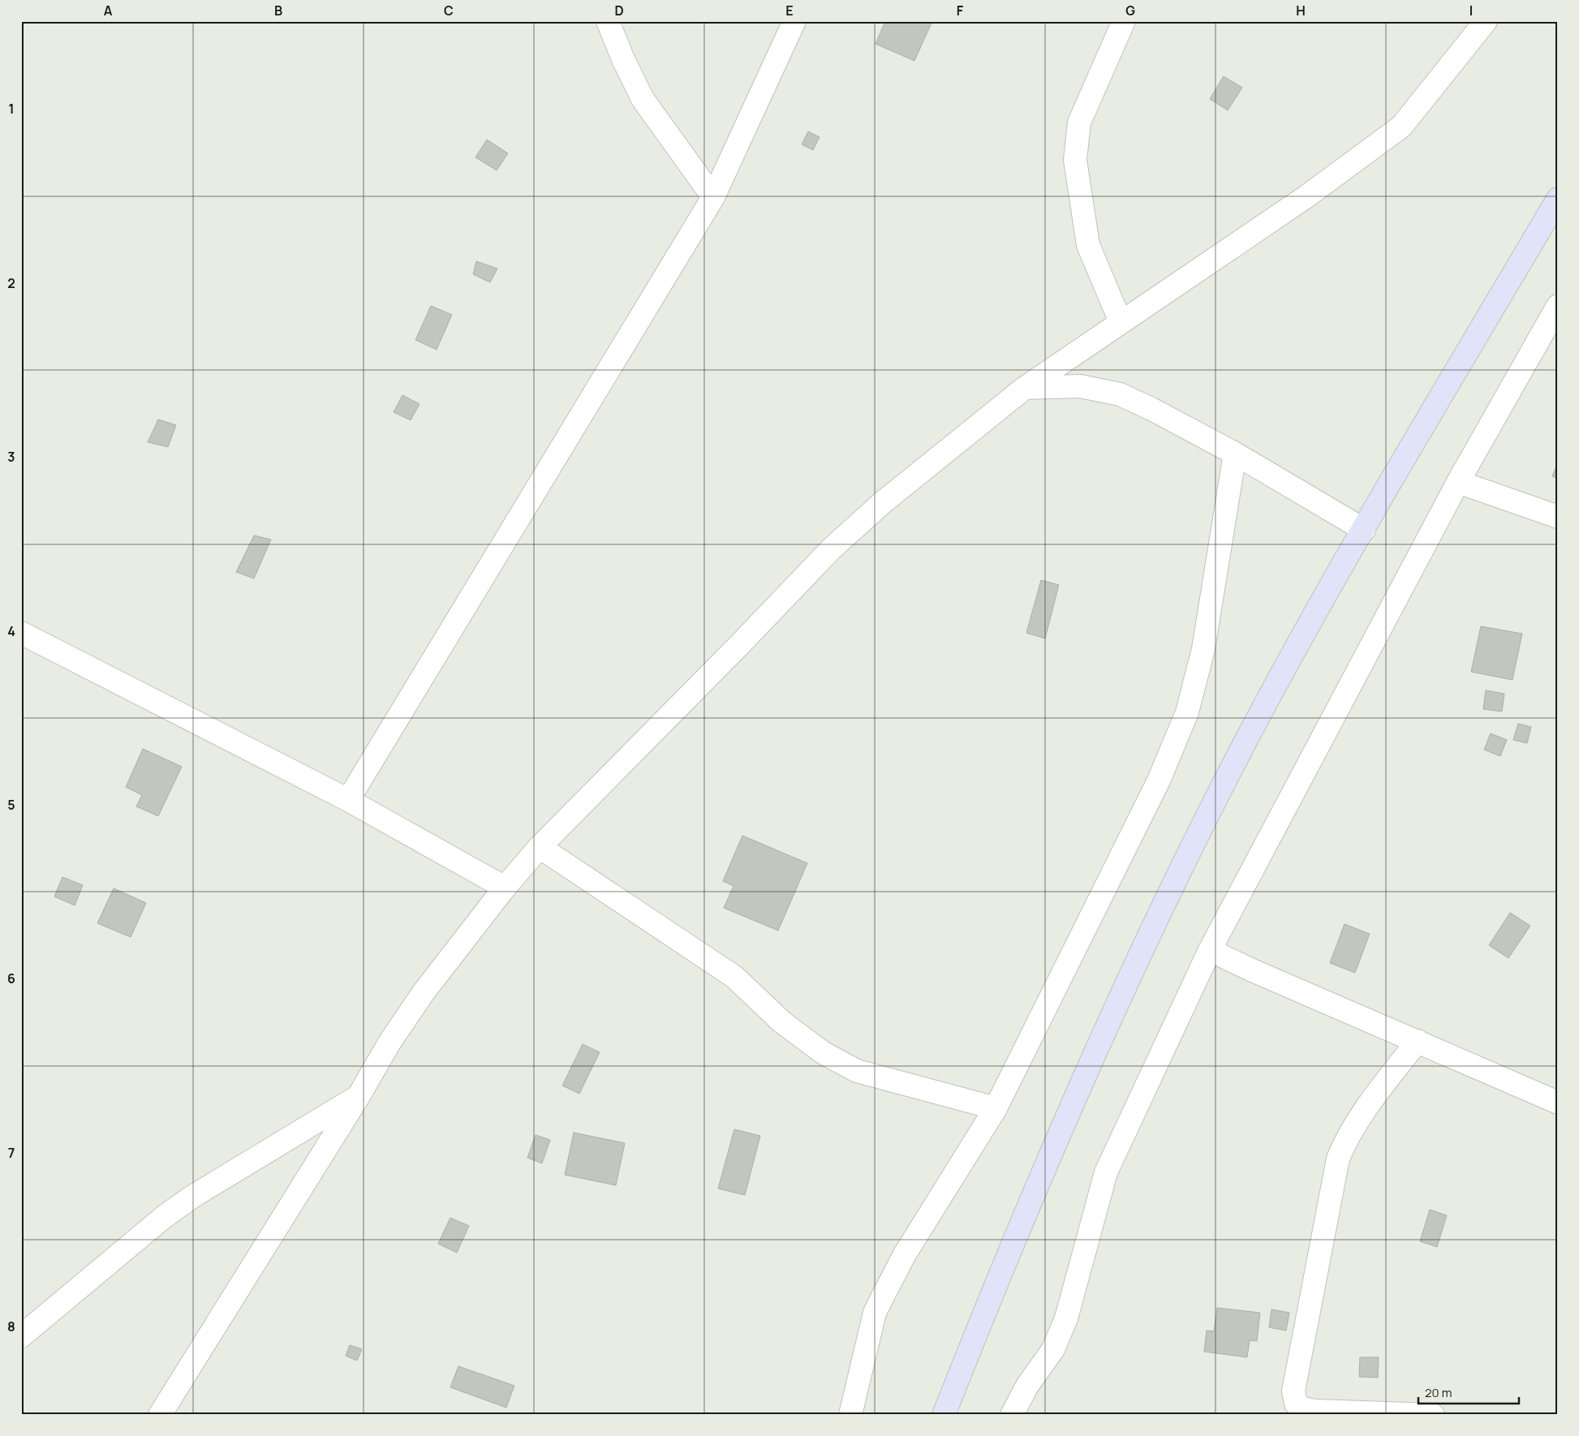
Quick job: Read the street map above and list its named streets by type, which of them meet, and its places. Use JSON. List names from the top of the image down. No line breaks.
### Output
{"scale_bar":"20 m","grid":{"columns":["A","B","C","D","E","F","G","H","I"],"rows":["1","2","3","4","5","6","7","8"]}}
